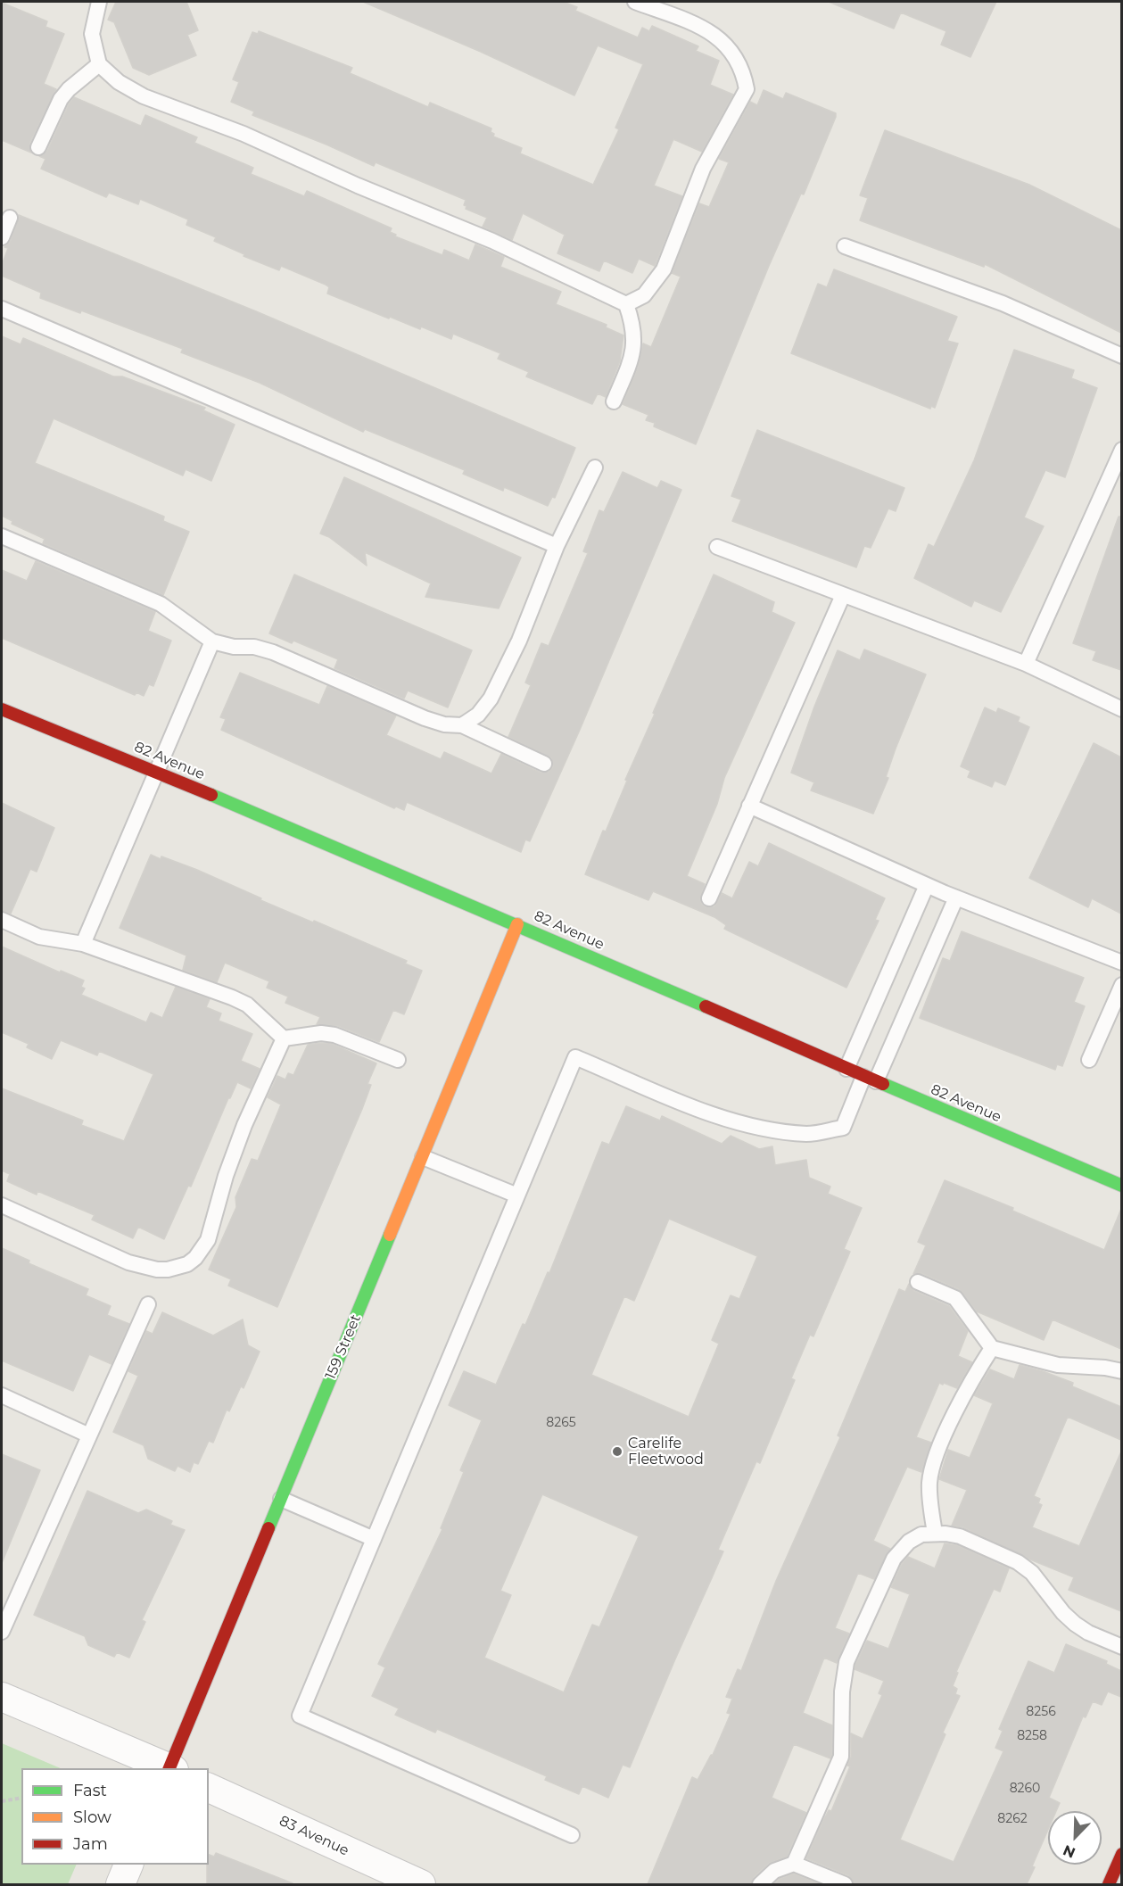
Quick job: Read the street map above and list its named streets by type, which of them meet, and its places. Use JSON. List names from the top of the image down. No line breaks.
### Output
{"streets":{"street":["82 Avenue","159 Street","83 Avenue"]},"crossings":[["82 Avenue","159 Street"]],"places":["Carelife Fleetwood"],"house_numbers":["8265","8256","8258","8260","8262"],"legend":["Fast","Slow","Jam"],"north":"bottom left"}
